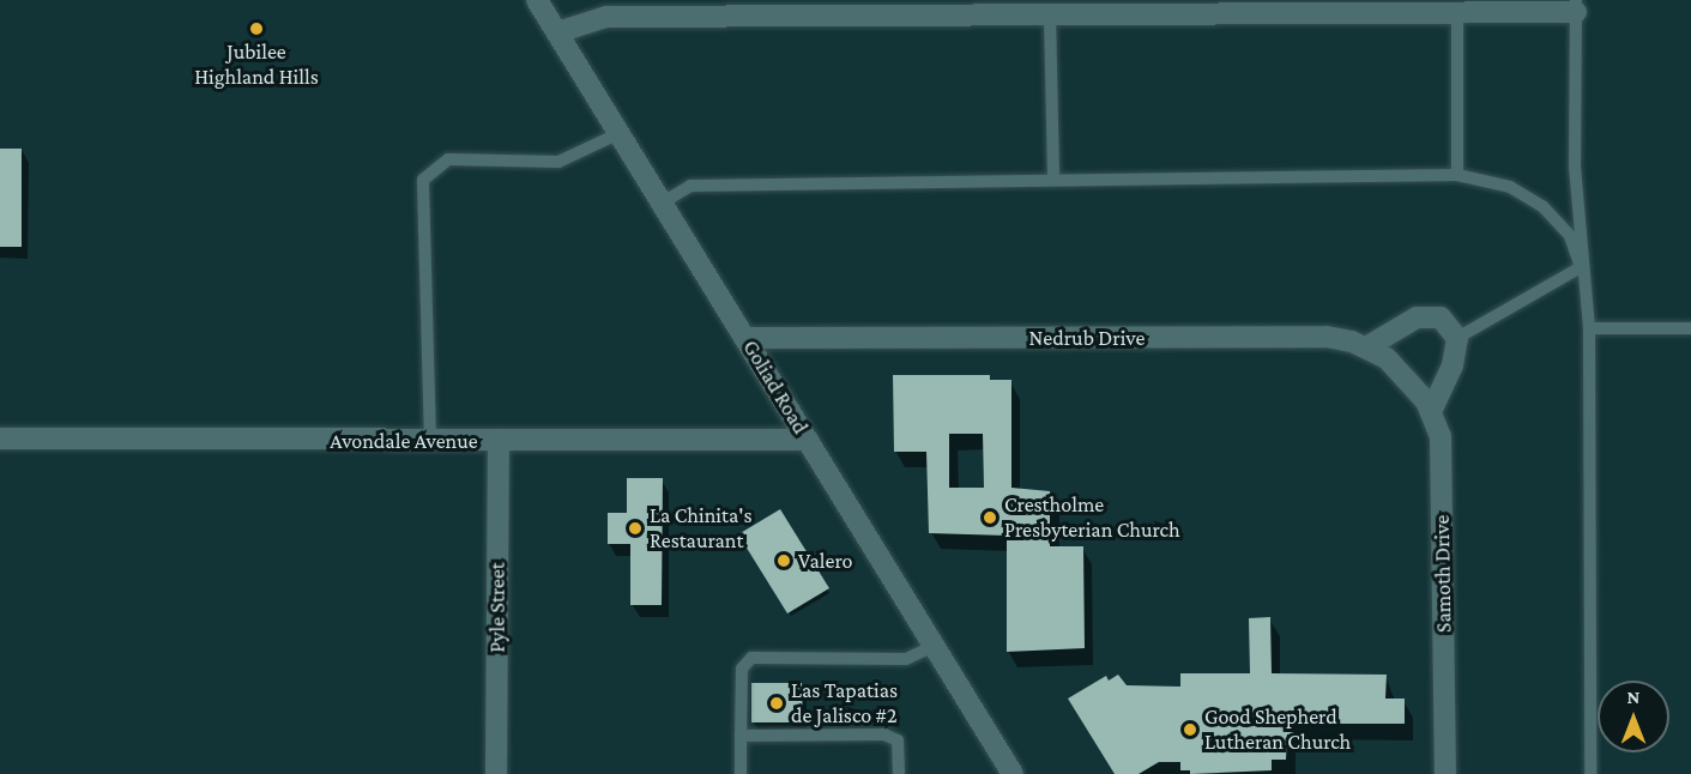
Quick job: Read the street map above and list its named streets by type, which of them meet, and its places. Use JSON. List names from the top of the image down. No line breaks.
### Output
{"streets":{"street":["Nedrub Drive","Goliad Road","Avondale Avenue","Samoth Drive","Pyle Street"]},"crossings":[["Nedrub Drive","Goliad Road"],["Nedrub Drive","Samoth Drive"],["Goliad Road","Avondale Avenue"],["Avondale Avenue","Pyle Street"]],"places":["Jubilee Highland Hills","Crestholme Presbyterian Church","La Chinita's Restaurant","Valero","Las Tapatias de Jalisco #2","Good Shepherd Lutheran Church"],"north":"top"}
